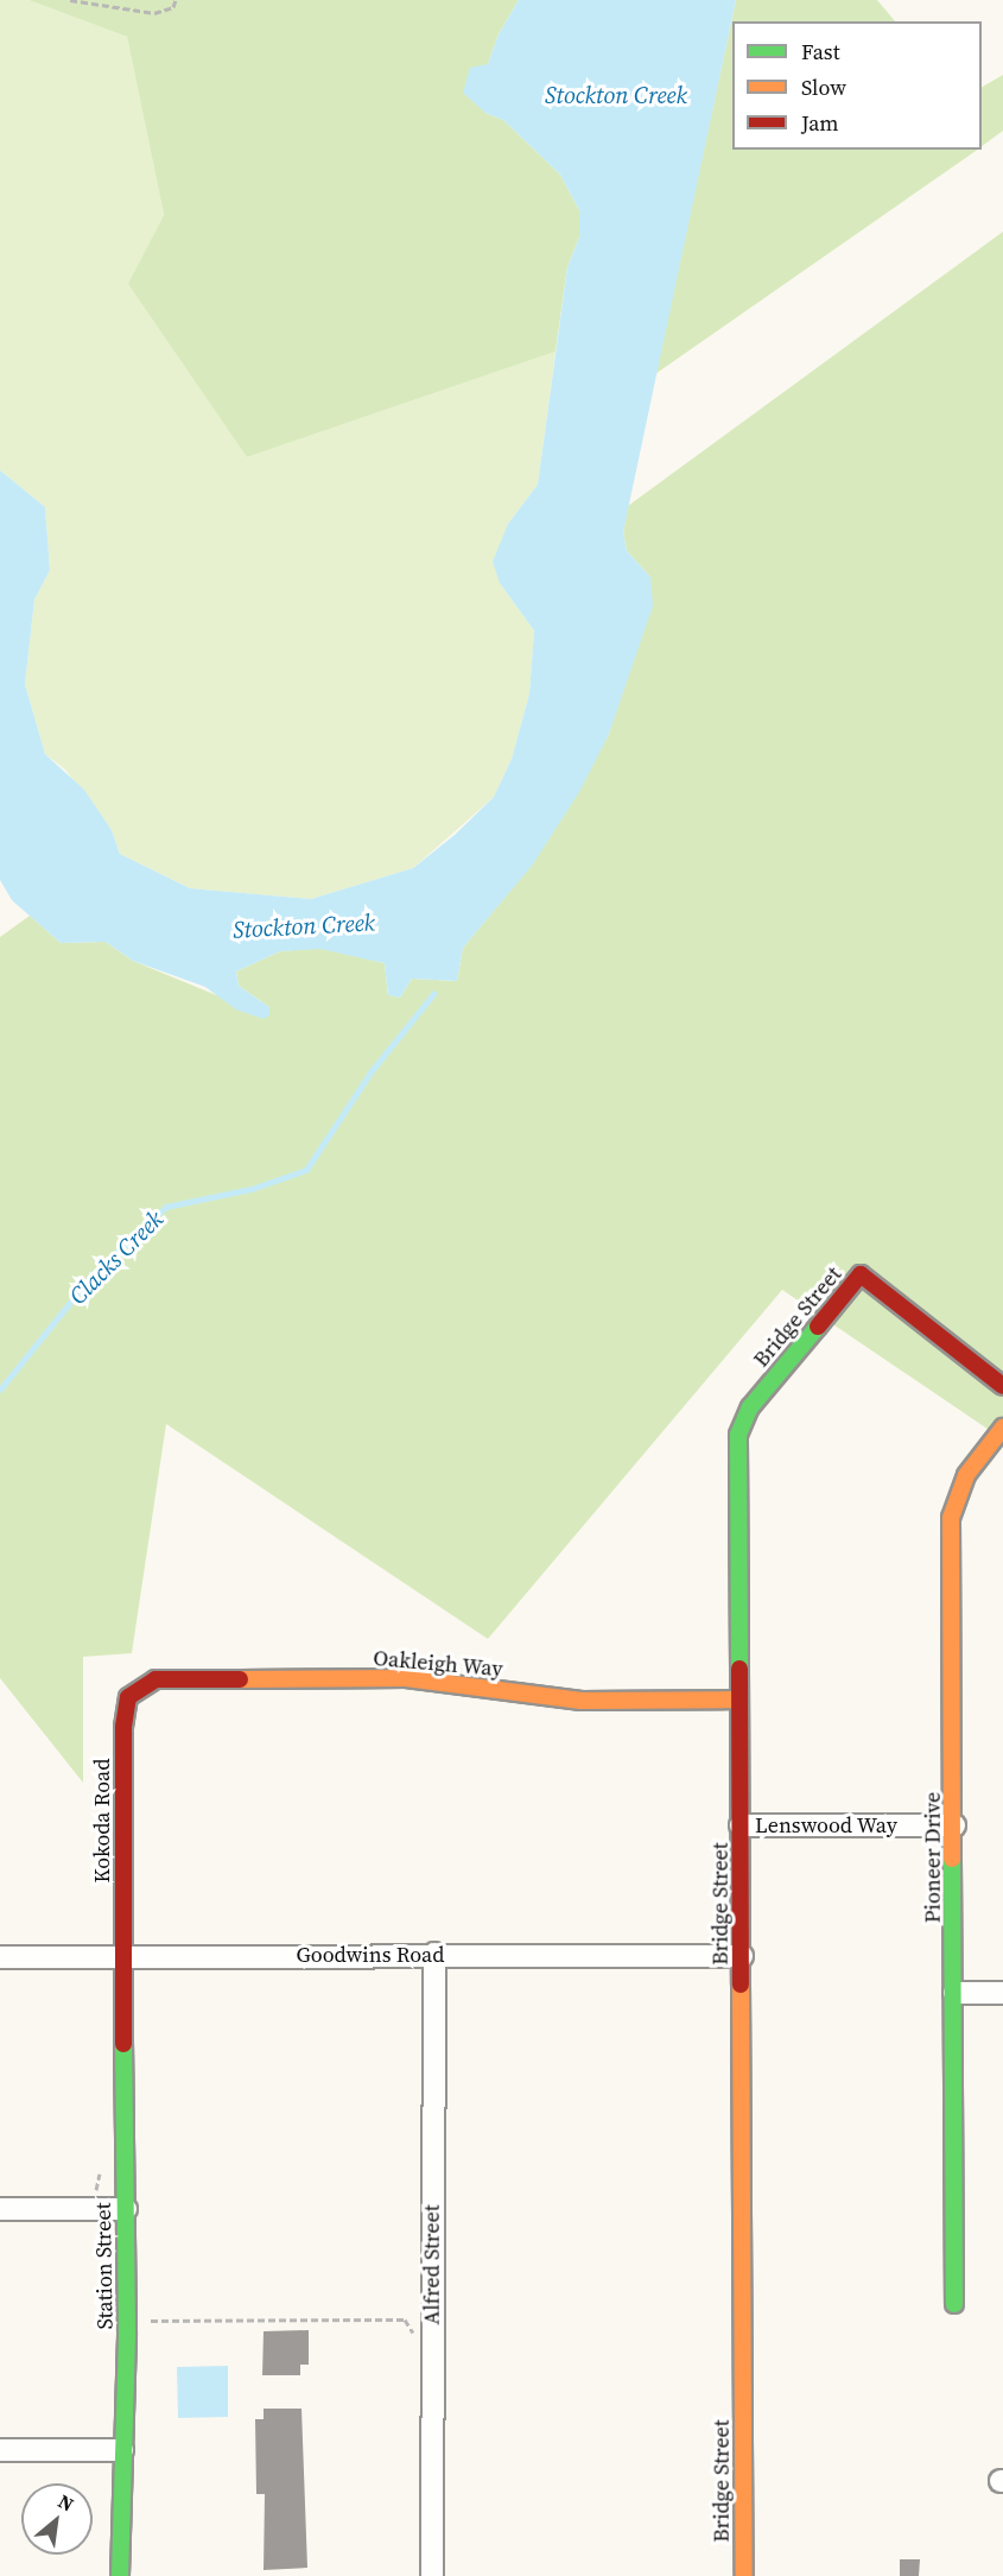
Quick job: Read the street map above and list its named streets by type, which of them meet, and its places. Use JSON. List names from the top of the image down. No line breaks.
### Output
{"streets":{"street":["Bridge Street","Oakleigh Way","Kokoda Road","Lenswood Way","Pioneer Drive","Goodwins Road","Alfred Street","Station Street"]},"crossings":[["Bridge Street","Oakleigh Way"],["Bridge Street","Lenswood Way"],["Bridge Street","Goodwins Road"],["Oakleigh Way","Kokoda Road"],["Kokoda Road","Goodwins Road"],["Kokoda Road","Station Street"],["Lenswood Way","Pioneer Drive"],["Goodwins Road","Alfred Street"],["Goodwins Road","Station Street"]],"water":["Stockton Creek","Clacks Creek"],"legend":["Fast","Slow","Jam"],"north":"top right"}
